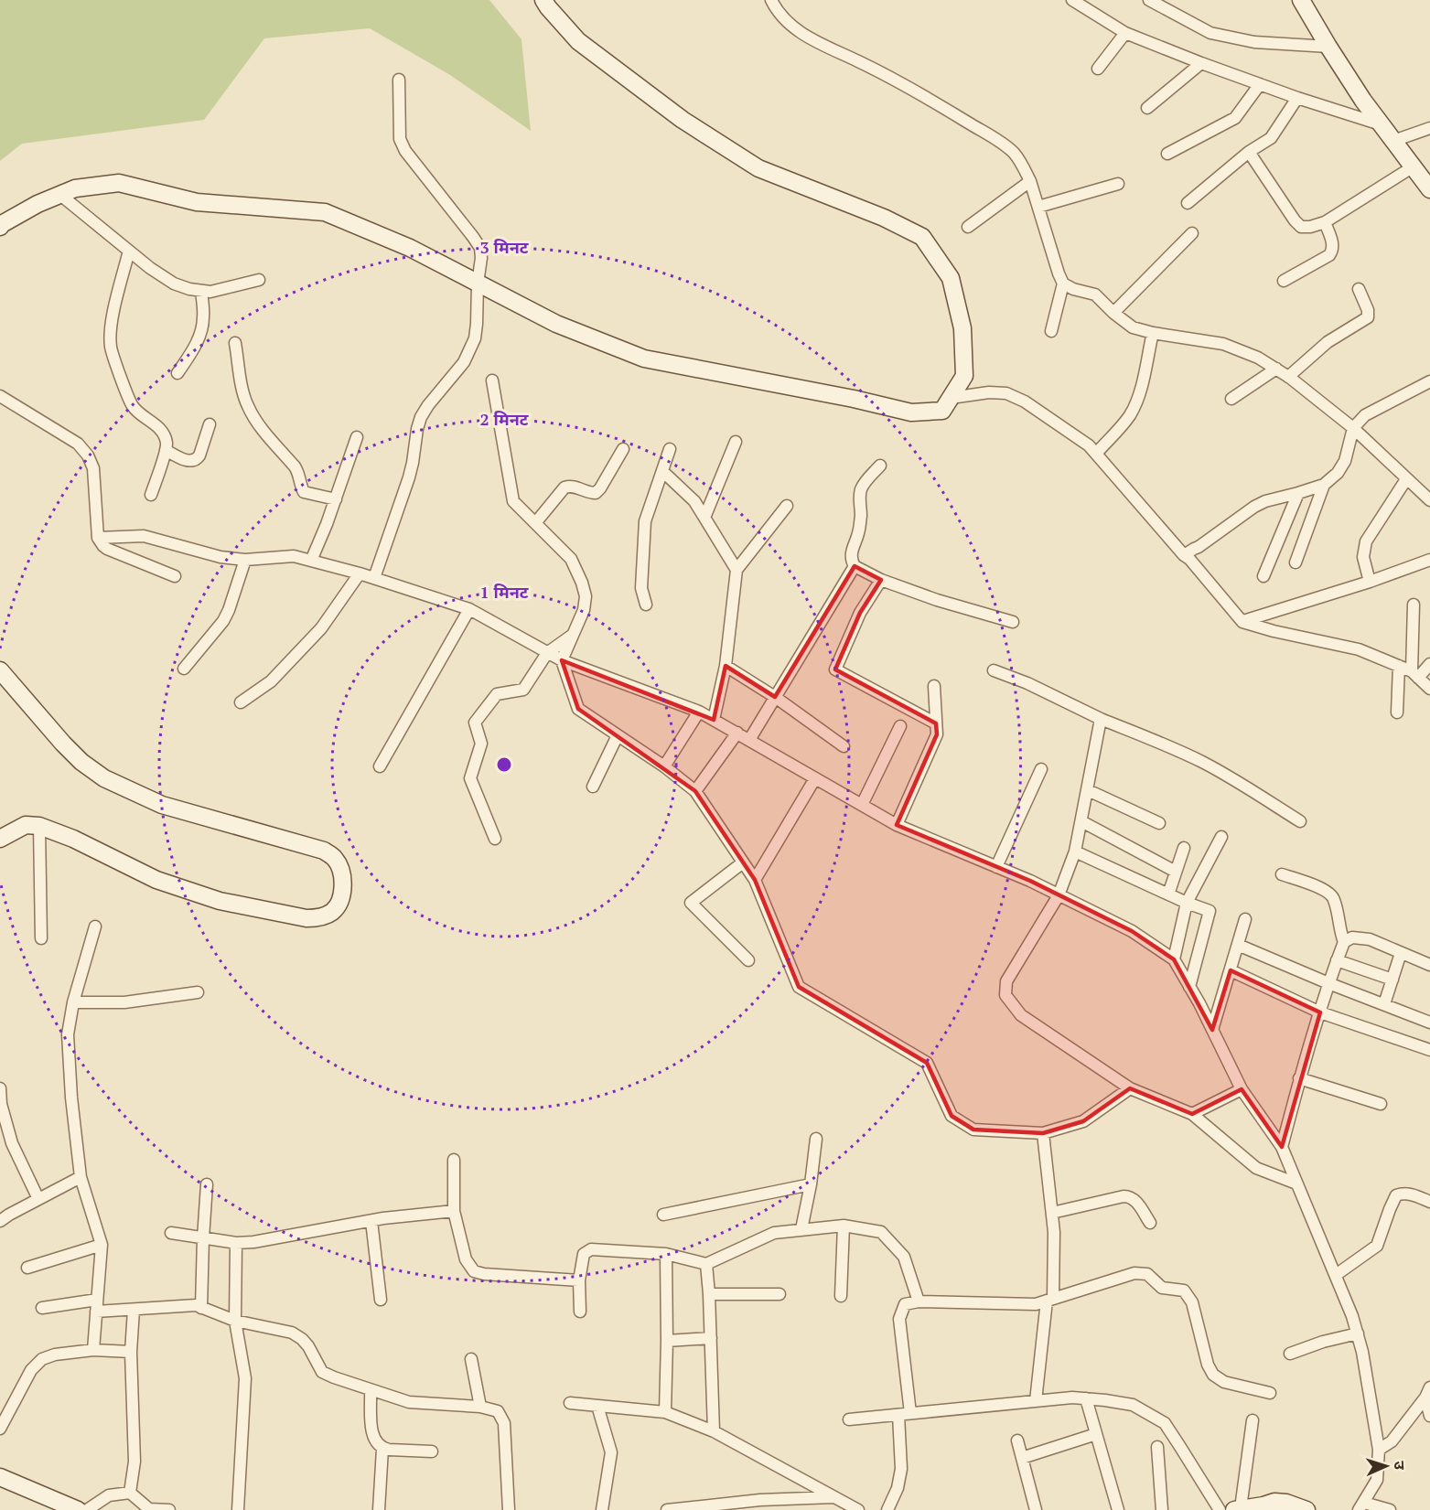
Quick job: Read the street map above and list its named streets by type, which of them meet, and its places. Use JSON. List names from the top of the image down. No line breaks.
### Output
{"north":"right","rings":["3 मिनट","2 मिनट","1 मिनट"]}
